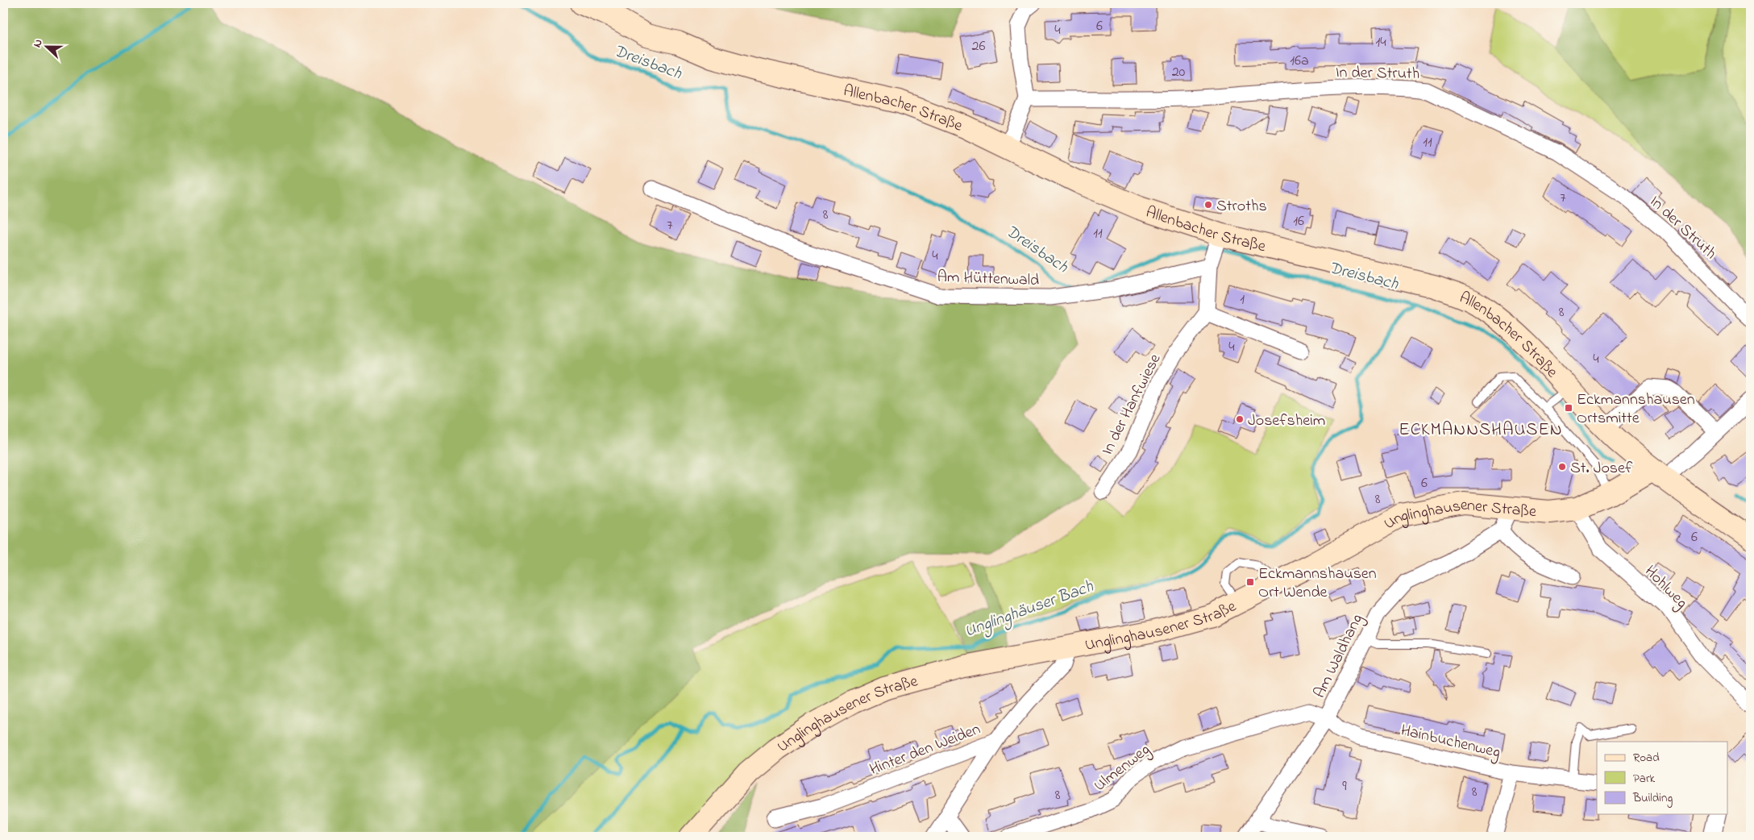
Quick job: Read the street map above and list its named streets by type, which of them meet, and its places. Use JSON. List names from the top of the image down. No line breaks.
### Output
{"streets":{"main road":["Allenbacher Straße","Unglinghausener Straße"],"street":["In der Struth","Am Hüttenwald","In der Hanfwiese","Hohlweg","Am Waldhang","Hainbuchenweg","Hinter den Weiden","Ulmenweg"]},"crossings":[["Allenbacher Straße","Am Hüttenwald"],["Allenbacher Straße","Unglinghausener Straße"],["Unglinghausener Straße","Hohlweg"],["Unglinghausener Straße","Hinter den Weiden"],["Am Waldhang","Hainbuchenweg"],["Am Waldhang","Ulmenweg"],["Hainbuchenweg","Ulmenweg"]],"districts":["ECKMANNSHAUSEN"],"water":["Dreisbach","Unglinghäuser Bach"],"places":{"other":["Stroths","Josefsheim","St. Josef"],"transit":["Eckmannshausen Ortsmitte","Eckmannshausen Ort Wende"]},"house_numbers":["6","4","14","26","16a","20","11","7","8","16","7","11","4","1","8","4","4","6","8","6","9","8","8"],"legend":["Road","Park","Building"],"north":"left"}
